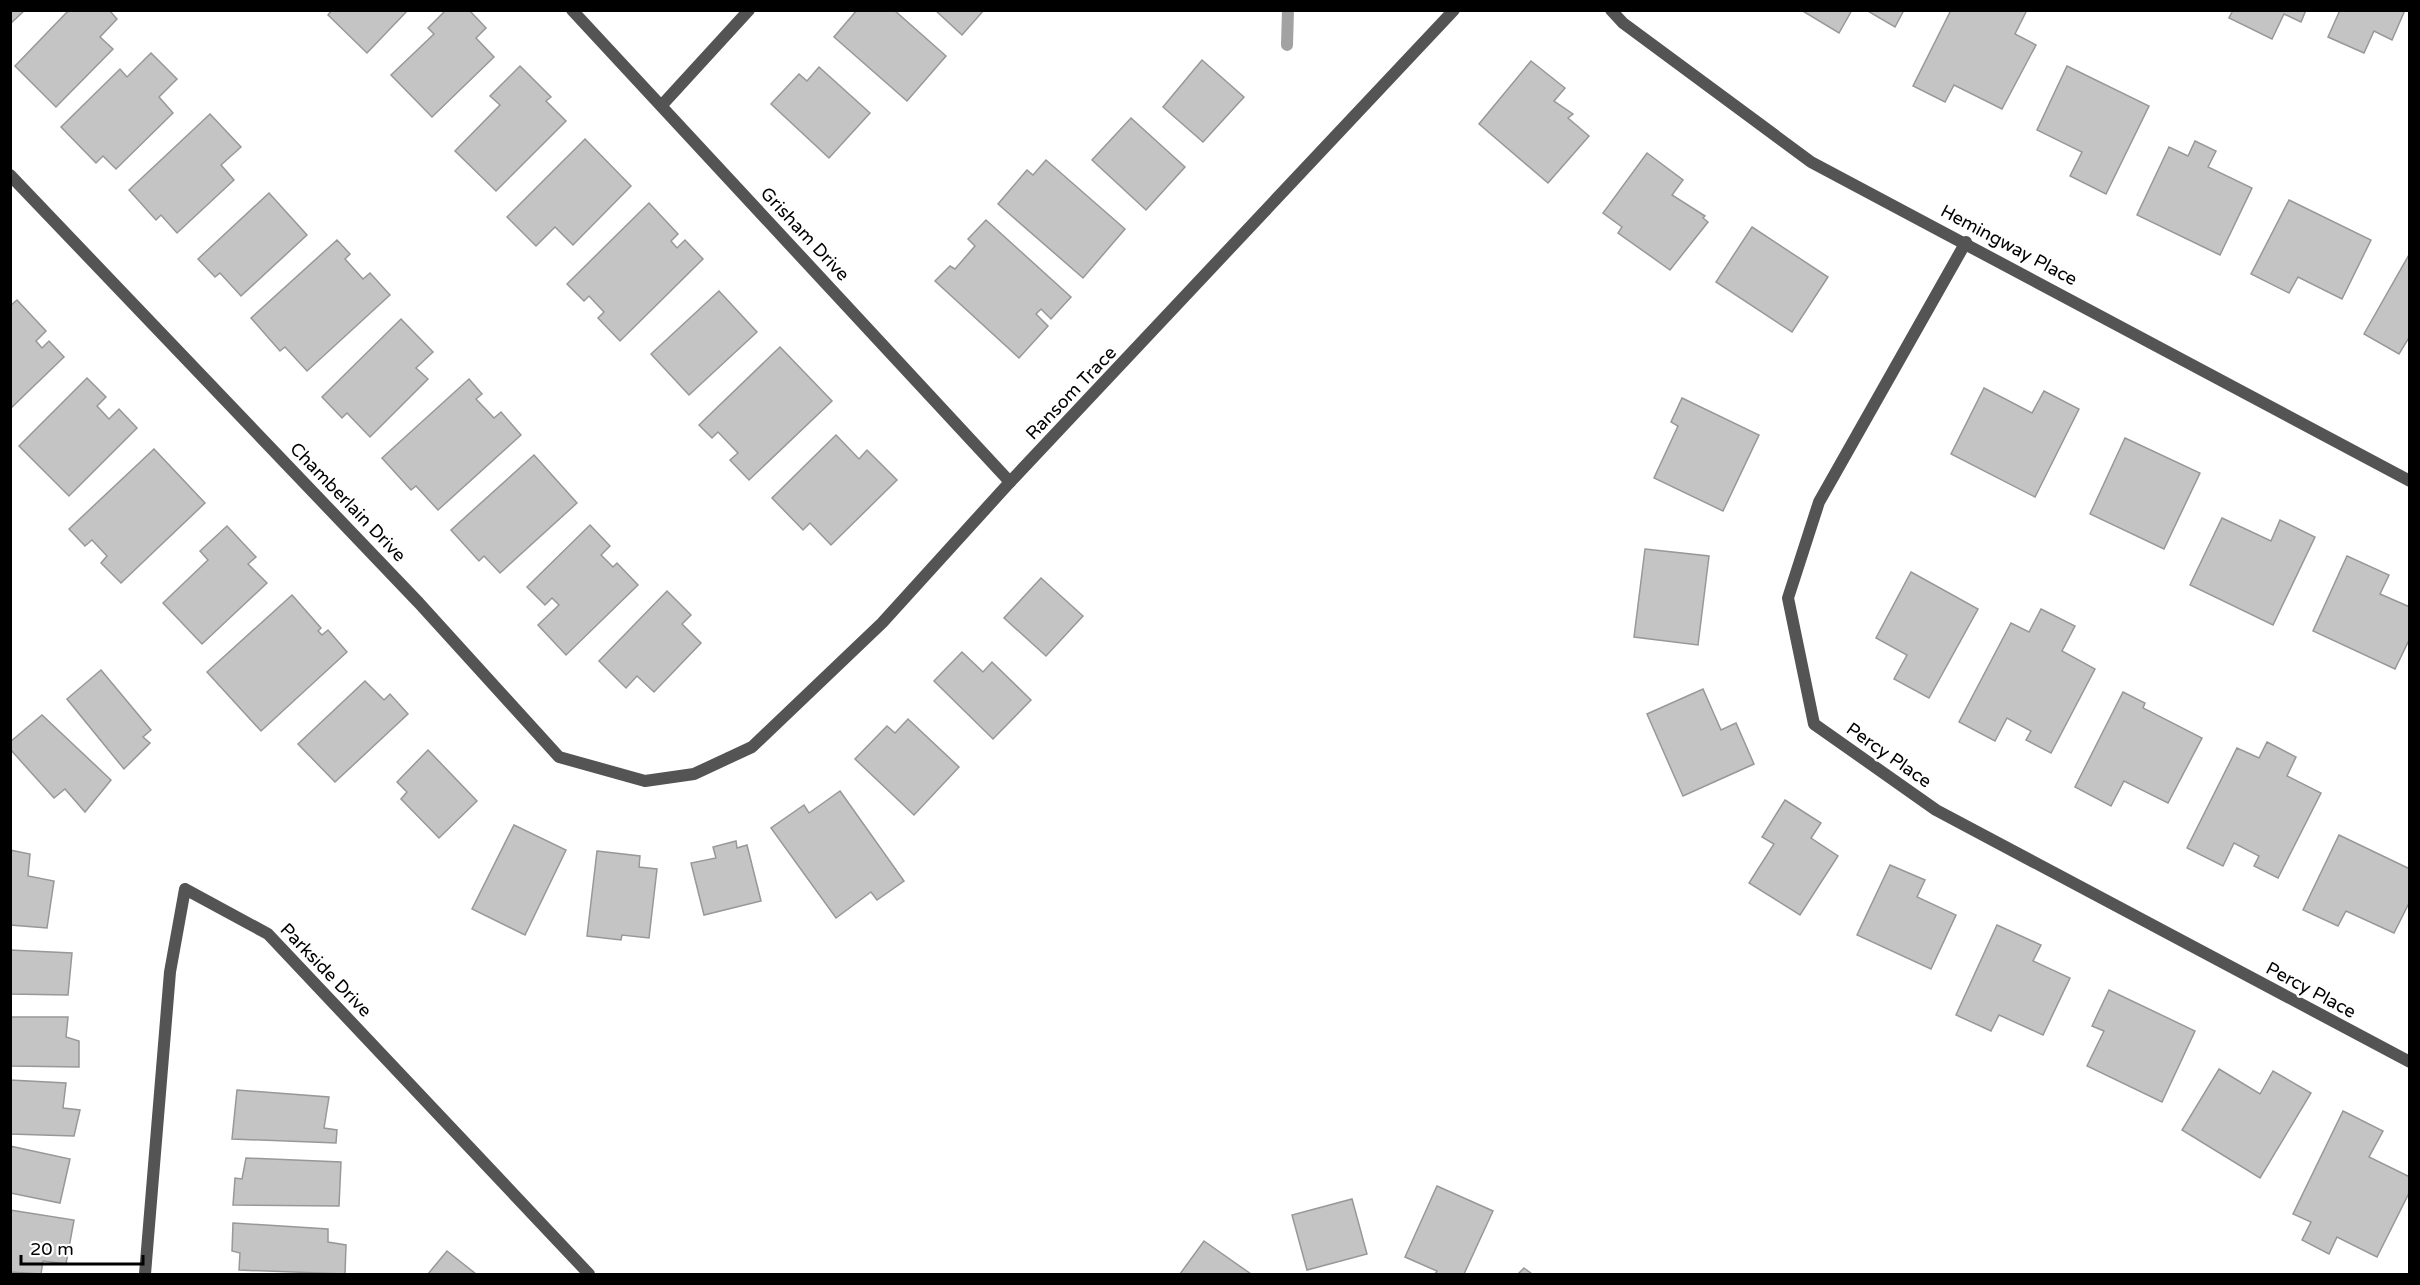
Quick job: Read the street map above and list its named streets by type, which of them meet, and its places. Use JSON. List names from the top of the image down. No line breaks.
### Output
{"streets":{"street":["Grisham Drive","Hemingway Place","Ransom Trace","Chamberlain Drive","Percy Place","Parkside Drive"]},"crossings":[["Grisham Drive","Ransom Trace"],["Hemingway Place","Percy Place"],["Ransom Trace","Chamberlain Drive"]],"scale_bar":"20 m"}
